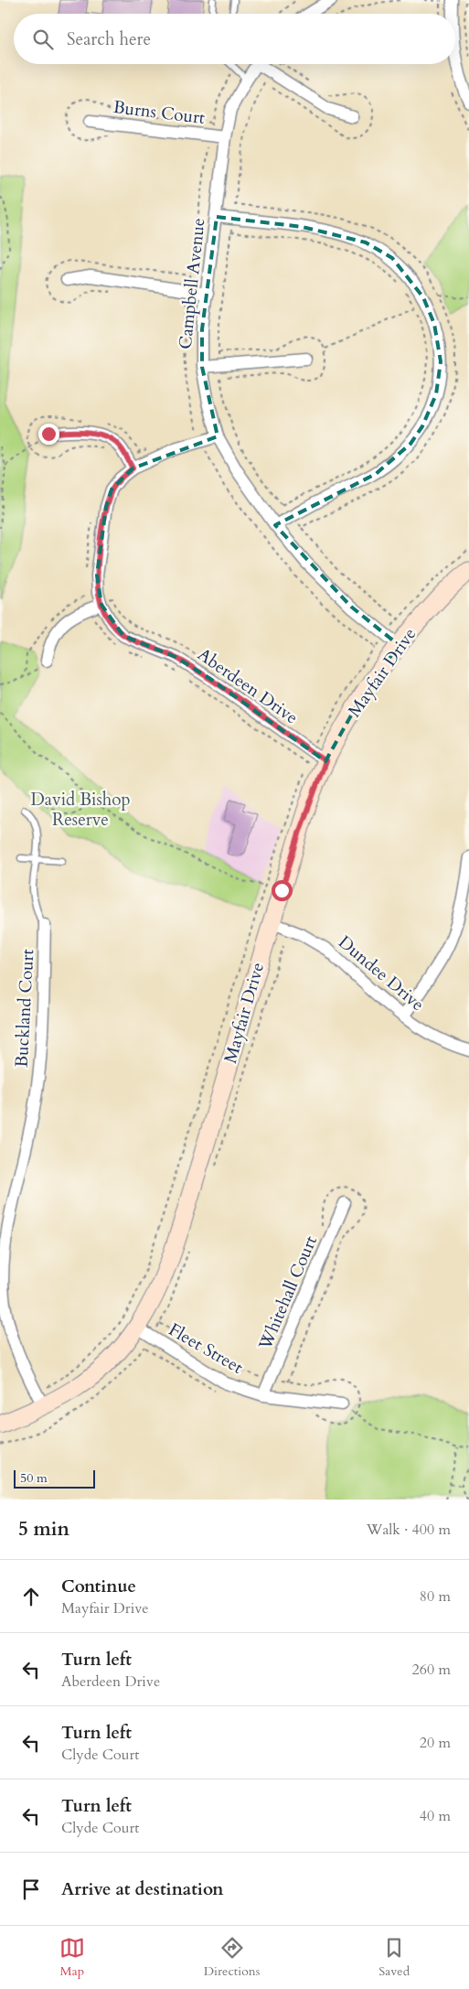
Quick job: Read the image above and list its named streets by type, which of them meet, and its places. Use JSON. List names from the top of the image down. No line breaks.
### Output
{"streets":{"street":["Burns Court","Campbell Avenue","Mayfair Drive","Aberdeen Drive","Dundee Drive","Buckland Court","Whitehall Court","Fleet Street"]},"crossings":[["Burns Court","Campbell Avenue"],["Campbell Avenue","Mayfair Drive"],["Campbell Avenue","Aberdeen Drive"],["Mayfair Drive","Aberdeen Drive"],["Mayfair Drive","Dundee Drive"],["Mayfair Drive","Buckland Court"],["Mayfair Drive","Fleet Street"],["Whitehall Court","Fleet Street"]],"parks":["David Bishop Reserve"],"scale_bar":"50 m","page":{"search":"Search here","scale":"50 m","heading":["5 min","Walk · 400 m"],"list":[["Continue","Mayfair Drive","80 m"],["Turn left","Aberdeen Drive","260 m"],["Turn left","Clyde Court","20 m"],["Turn left","Clyde Court","40 m"],"Arrive at destination"],"nav":["Map","Directions","Saved"]}}
